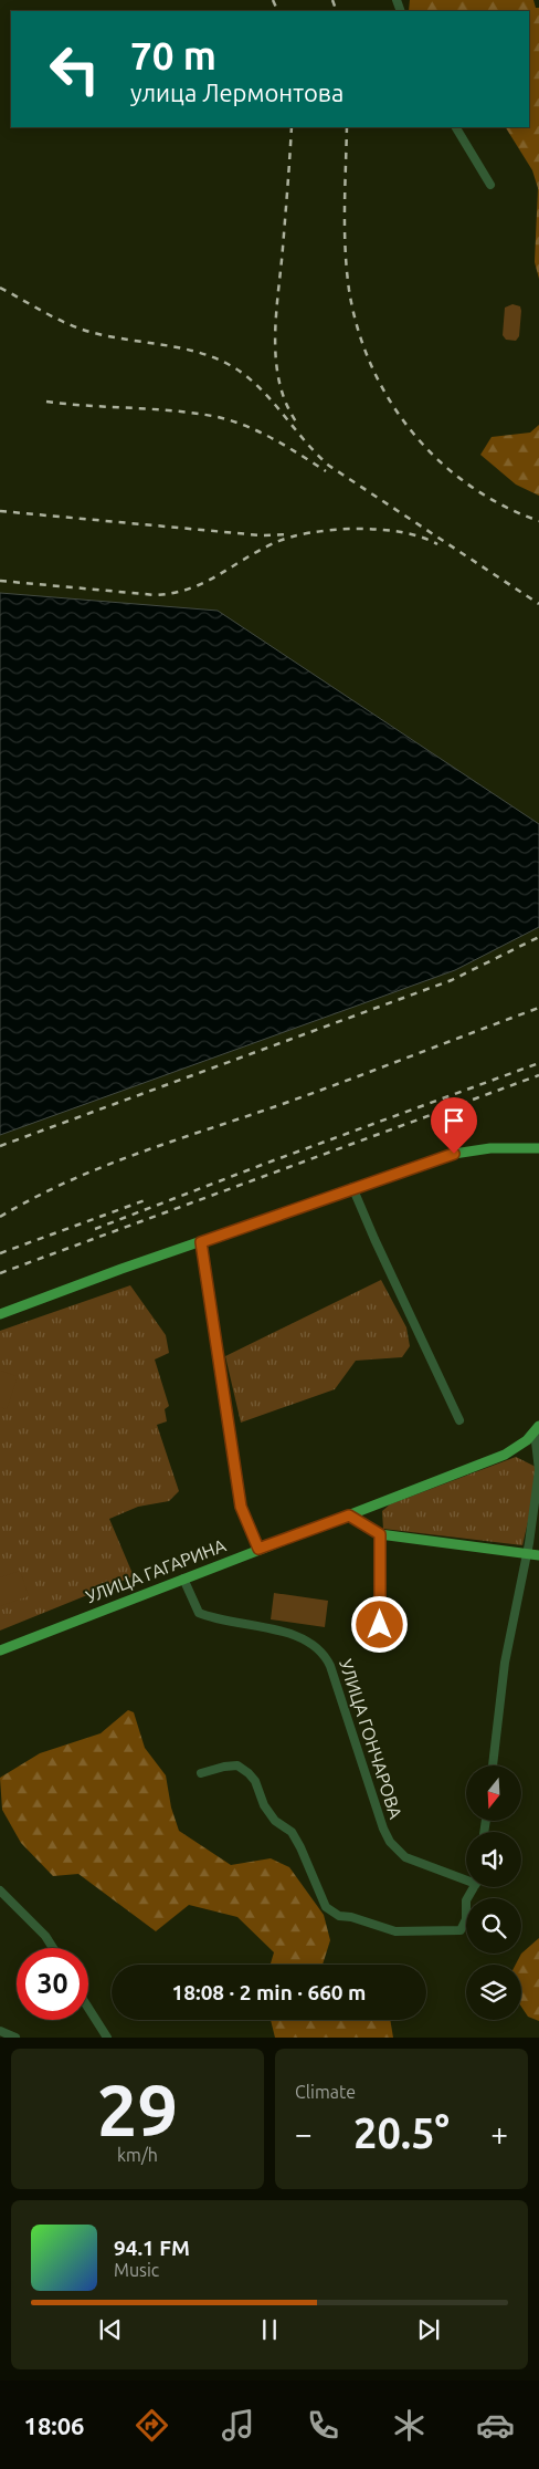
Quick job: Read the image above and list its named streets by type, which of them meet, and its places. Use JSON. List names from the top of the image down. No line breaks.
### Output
{"streets":{"main road":["УЛИЦА ГАГАРИНА"],"street":["УЛИЦА ГОНЧАРОВА"]},"crossings":[["УЛИЦА ГАГАРИНА","УЛИЦА ГОНЧАРОВА"]],"north":"bottom","page":{"turn":["70 m","улица Лермонтова"],"limit":"30","trip":"18:08 · 2 min · 660 m","tile":[["29","km/h"],"Climate"],"heat":["−","20.5°","+"],"song":["94.1 FM","Music"],"tabs":"18:06"}}
